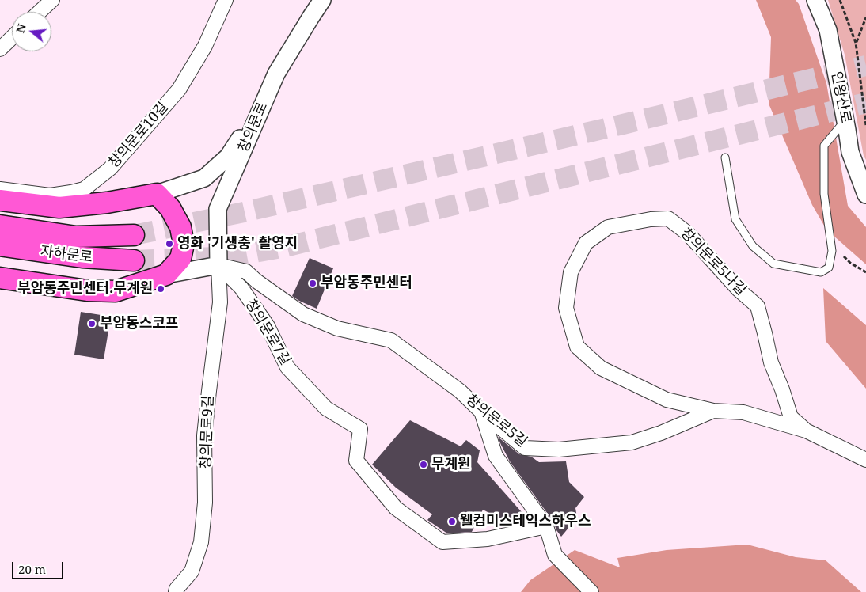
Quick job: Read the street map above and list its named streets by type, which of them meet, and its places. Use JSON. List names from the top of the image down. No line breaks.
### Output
{"streets":{"main road":["자하문로"],"street":["인왕산로","창의문로","창의문로10길","창의문로5나길","창의문로7길","창의문로5길","창의문로9길"]},"crossings":[["창의문로","창의문로7길"],["창의문로","창의문로5길"],["창의문로","창의문로9길"],["창의문로5나길","창의문로5길"],["창의문로7길","창의문로5길"],["창의문로7길","창의문로9길"],["창의문로5길","창의문로9길"]],"places":["영화 '기생충' 촬영지","부암동주민센터","부암동주민센터.무계원","부암동스코프","무계원","웰컴미스테익스하우스"],"scale_bar":"20 m","north":"left"}
